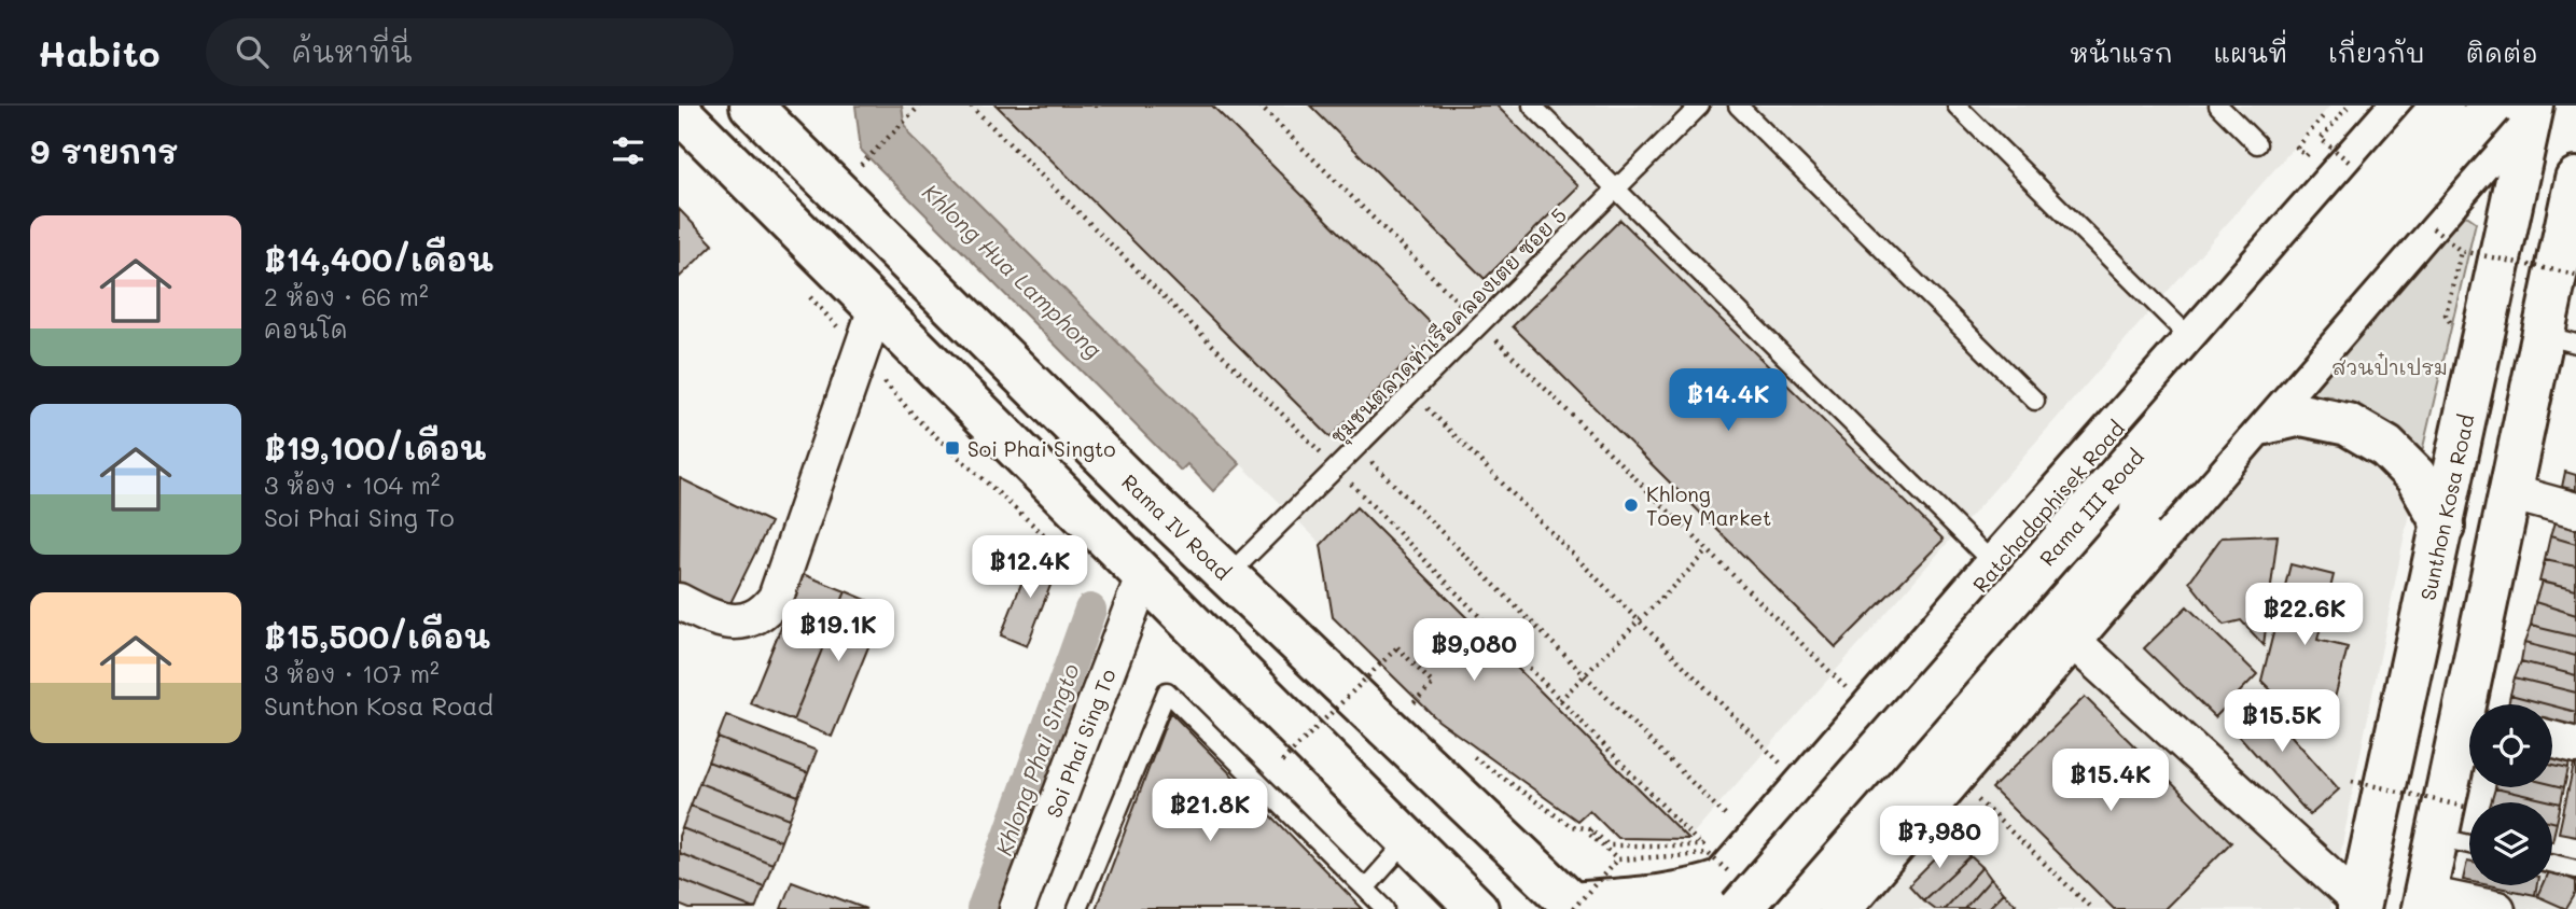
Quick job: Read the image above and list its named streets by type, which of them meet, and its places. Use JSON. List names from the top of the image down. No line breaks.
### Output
{"streets":{"main road":["Ratchadaphisek Road","Rama III Road","Sunthon Kosa Road","Rama IV Road"],"street":["Soi Phai Sing To"],"lane":["ชุมชนตลาดท่าเรือคลองเตย ซอย 5"]},"crossings":[["ชุมชนตลาดท่าเรือคลองเตย ซอย 5","Rama IV Road"],["Ratchadaphisek Road","Rama III Road"]],"water":["Khlong Hua Lamphong","Khlong Phai Singto"],"parks":["สวนป๋าเปรม"],"places":{"transit":["Soi Phai Singto"],"other":["Khlong Toey Market"]},"page":{"header":"Habito","search":"ค้นหาที่นี่","nav":["หน้าแรก","แผนที่","เกี่ยวกับ","ติดต่อ"],"heading":"9 รายการ","list":[{"name":"฿14,400/เดือน","note":"2 ห้อง · 66 m² · คอนโด"},{"name":"฿19,100/เดือน","note":"3 ห้อง · 104 m² · Soi Phai Sing To"},{"name":"฿15,500/เดือน","note":"3 ห้อง · 107 m² · Sunthon Kosa Road"}],"price":["฿14.4K","฿12.4K","฿22.6K","฿19.1K","฿9,080","฿15.5K","฿15.4K","฿21.8K","฿7,980"]}}
